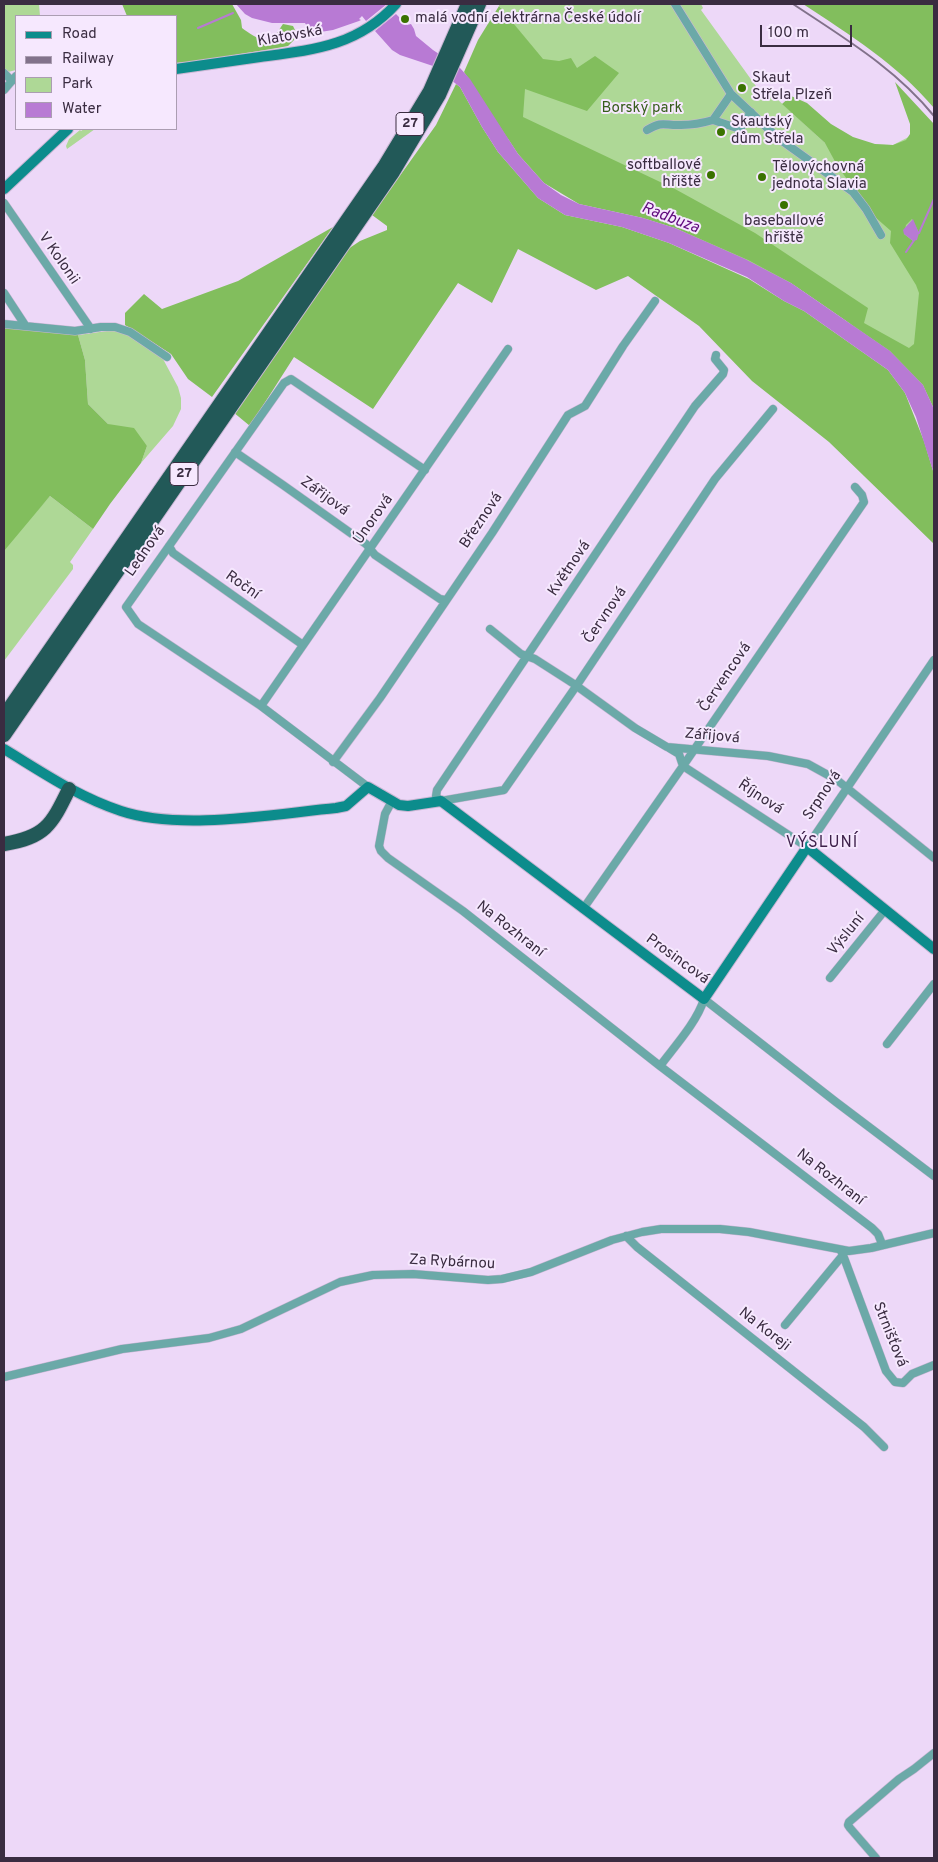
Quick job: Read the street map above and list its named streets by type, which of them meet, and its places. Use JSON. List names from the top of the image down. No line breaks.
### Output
{"streets":{"highway":["27"],"street":["Klatovská","V Kolonii","Zářijová","Únorová","Březnová","Lednová","Květnová","Roční","Červnová","Červencová","Srpnová","Říjnová","Na Rozhraní","Výsluní","Prosincová","Za Rybárnou","Na Koreji","Strnišťová"]},"crossings":[["Zářijová","Únorová"],["Zářijová","Březnová"],["Zářijová","Lednová"],["Zářijová","Květnová"],["Zářijová","Červnová"],["Zářijová","Červencová"],["Zářijová","Srpnová"],["Zářijová","Říjnová"],["Únorová","Lednová"],["Únorová","Roční"],["Březnová","Lednová"],["Lednová","Roční"],["Lednová","Na Rozhraní"],["Květnová","Červnová"],["Květnová","Prosincová"],["Červnová","Prosincová"],["Červencová","Říjnová"],["Červencová","Prosincová"],["Srpnová","Říjnová"],["Srpnová","Prosincová"],["Říjnová","Výsluní"],["Na Rozhraní","Za Rybárnou"],["Za Rybárnou","Na Koreji"],["Za Rybárnou","Strnišťová"]],"districts":["VÝSLUNÍ"],"water":["Radbuza"],"parks":["Borský park"],"places":["malá vodní elektrárna České údolí","Skaut Střela Plzeň","Skautský dům Střela","softballové hřiště","Tělovýchovná jednota Slavia","baseballové hřiště"],"legend":["Road","Railway","Park","Water"],"scale_bar":"100 m"}
